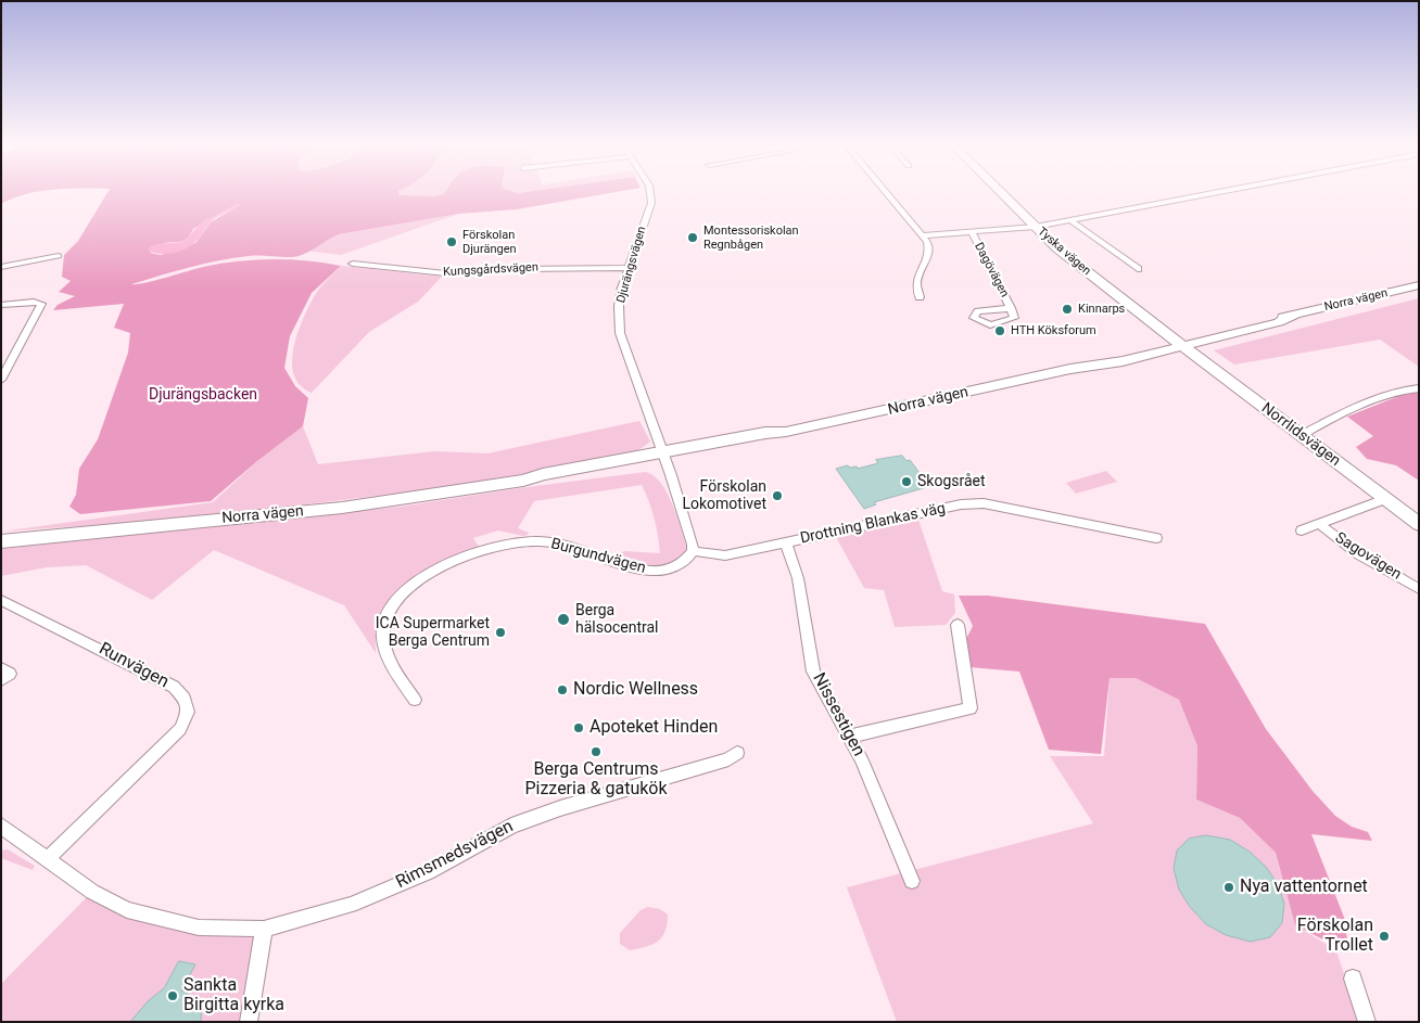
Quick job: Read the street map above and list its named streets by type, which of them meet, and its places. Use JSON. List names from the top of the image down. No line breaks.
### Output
{"streets":{"main road":["Tyska vägen","Norra vägen","Norrlidsvägen"],"street":["Djurängsvägen","Kungsgårdsvägen","Dagövägen","Drottning Blankas väg","Burgundvägen","Sagovägen","Runvägen","Nissestigen","Rimsmedsvägen"]},"crossings":[["Tyska vägen","Dagövägen"],["Tyska vägen","Norra vägen"],["Tyska vägen","Norrlidsvägen"],["Djurängsvägen","Kungsgårdsvägen"],["Djurängsvägen","Norra vägen"],["Norra vägen","Norrlidsvägen"],["Norrlidsvägen","Sagovägen"],["Drottning Blankas väg","Burgundvägen"],["Drottning Blankas väg","Nissestigen"],["Runvägen","Rimsmedsvägen"]],"parks":["Djurängsbacken"],"places":["Montessoriskolan Regnbågen","Förskolan Djurängen","Kinnarps","HTH Köksforum","Skogsrået","Förskolan Lokomotivet","Berga hälsocentral","ICA Supermarket Berga Centrum","Nordic Wellness","Apoteket Hinden","Berga Centrums Pizzeria & gatukök","Nya vattentornet","Förskolan Trollet","Sankta Birgitta kyrka"]}
